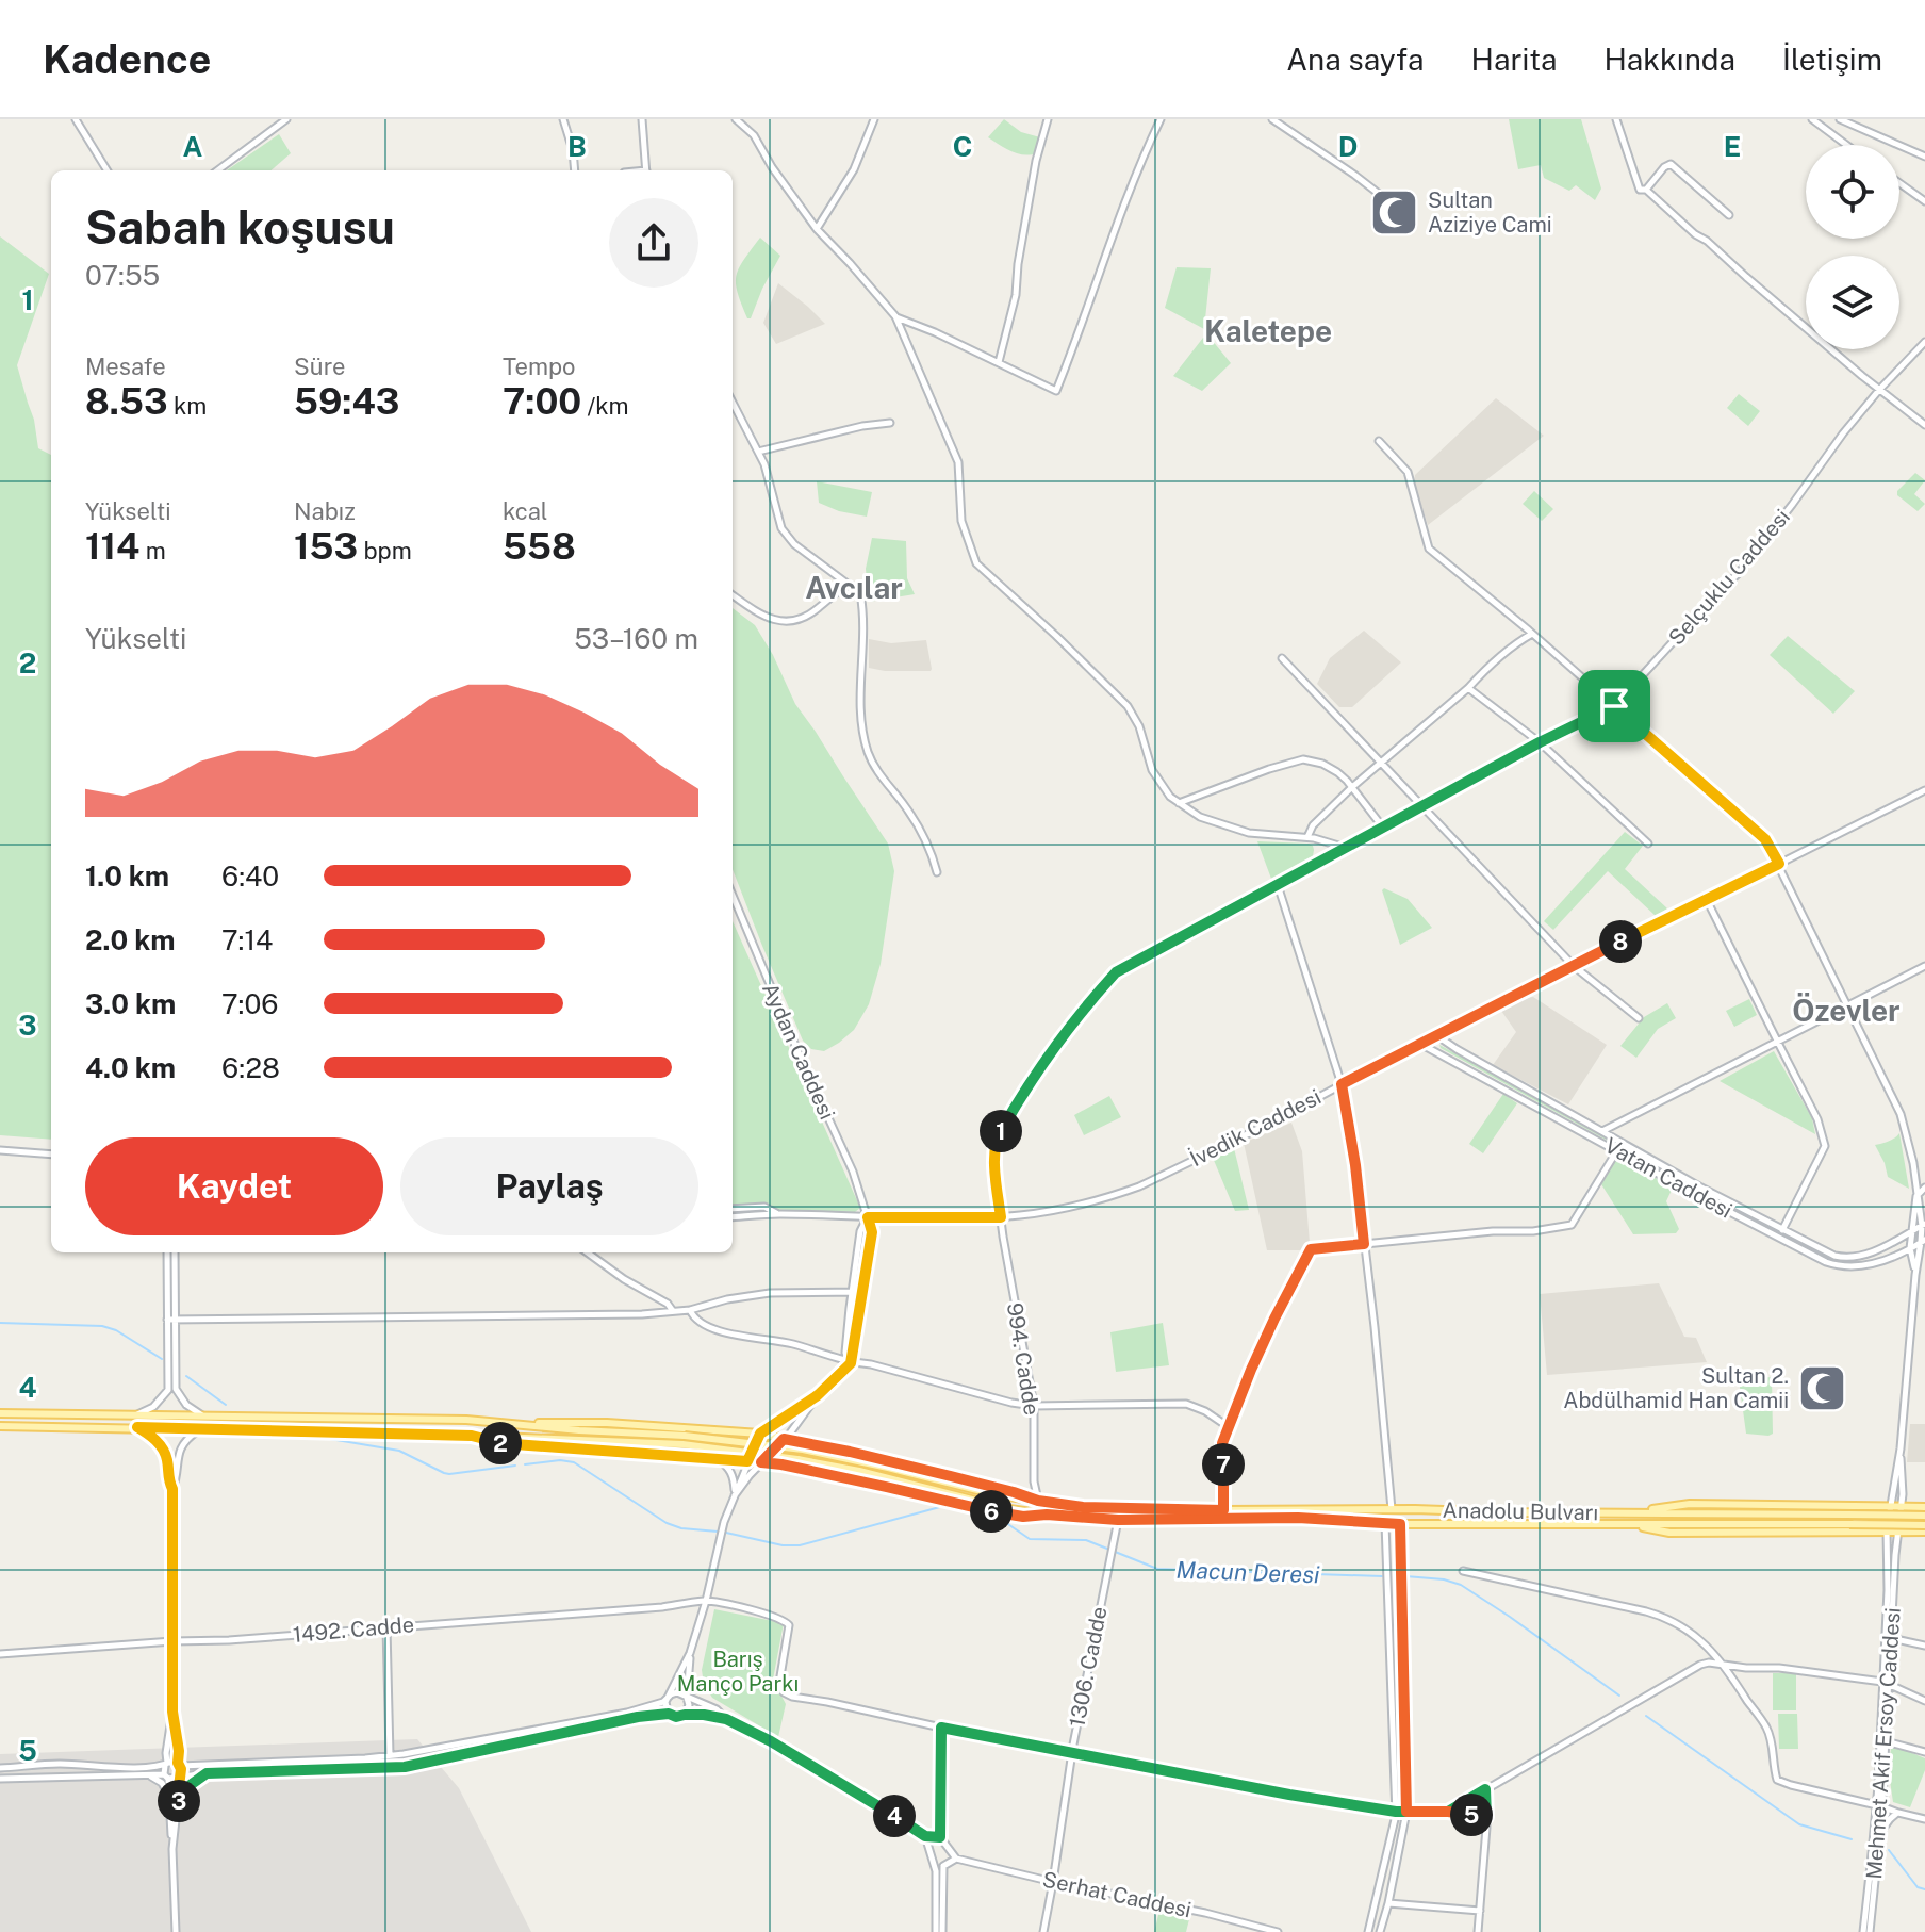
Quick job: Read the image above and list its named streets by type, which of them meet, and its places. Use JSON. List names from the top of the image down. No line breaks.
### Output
{"streets":{"main road":["Anadolu Bulvarı"],"street":["Selçuklu Caddesi","Aydan Caddesi","İvedik Caddesi","Vatan Caddesi","994. Cadde","1492. Cadde","1306. Cadde","Mehmet Akif Ersoy Caddesi","Serhat Caddesi"]},"crossings":[["Selçuklu Caddesi","İvedik Caddesi"],["Selçuklu Caddesi","994. Cadde"],["Aydan Caddesi","İvedik Caddesi"],["İvedik Caddesi","Vatan Caddesi"],["İvedik Caddesi","994. Cadde"],["994. Cadde","Anadolu Bulvarı"],["Anadolu Bulvarı","1306. Cadde"],["1306. Cadde","Serhat Caddesi"]],"districts":["Kaletepe","Avcılar","Özevler"],"water":["Macun Deresi"],"parks":["Barış Manço Parkı"],"places":{"mosque":["Sultan Aziziye Cami","Sultan 2. Abdülhamid Han Camii"]},"page":{"header":"Kadence","nav":["Ana sayfa","Harita","Hakkında","İletişim"],"heading":["Sabah koşusu","07:55"],"stats":[["Mesafe","8.53 km"],["Süre","59:43"],["Tempo","7:00 /km"],["Yükselti","114 m"],["Nabız","153 bpm"],["kcal","558"]],"chart":["Yükselti","53–160 m"],"list":[{"name":"1.0 km","note":"6:40"},{"name":"2.0 km","note":"7:14"},{"name":"3.0 km","note":"7:06"},{"name":"4.0 km","note":"6:28"}],"pins":["8","1","2","7","6","3","5","4"],"buttons":["Kaydet","Paylaş"]},"grid":{"columns":["A","B","C","D","E"],"rows":["1","2","3","4","5"]}}
